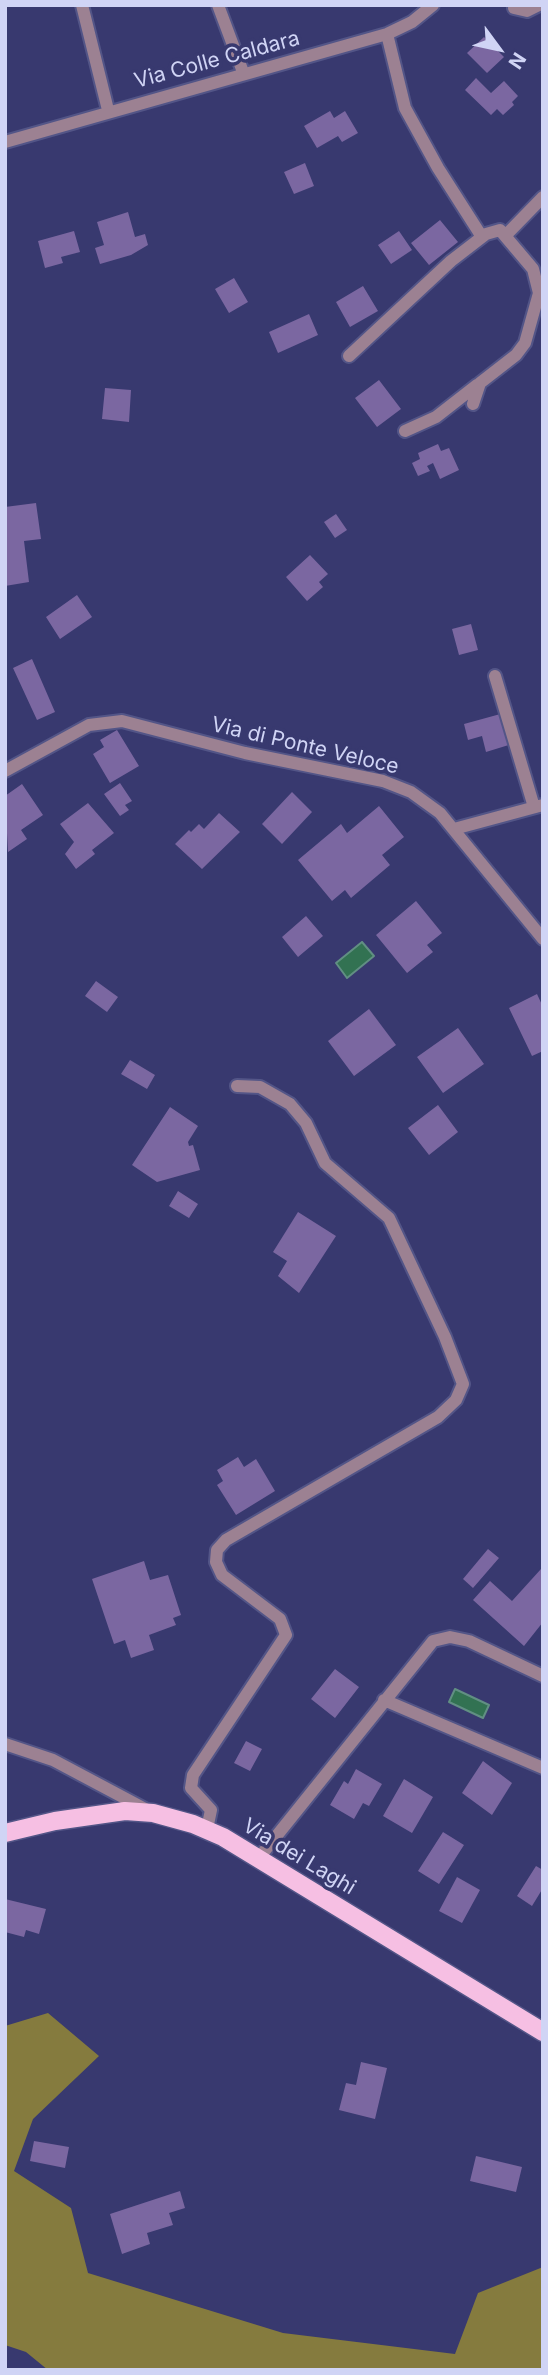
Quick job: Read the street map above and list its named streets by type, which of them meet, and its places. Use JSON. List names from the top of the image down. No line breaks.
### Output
{"streets":{"main road":["Via dei Laghi"],"street":["Via Colle Caldara","Via di Ponte Veloce"]},"north":"bottom right"}
